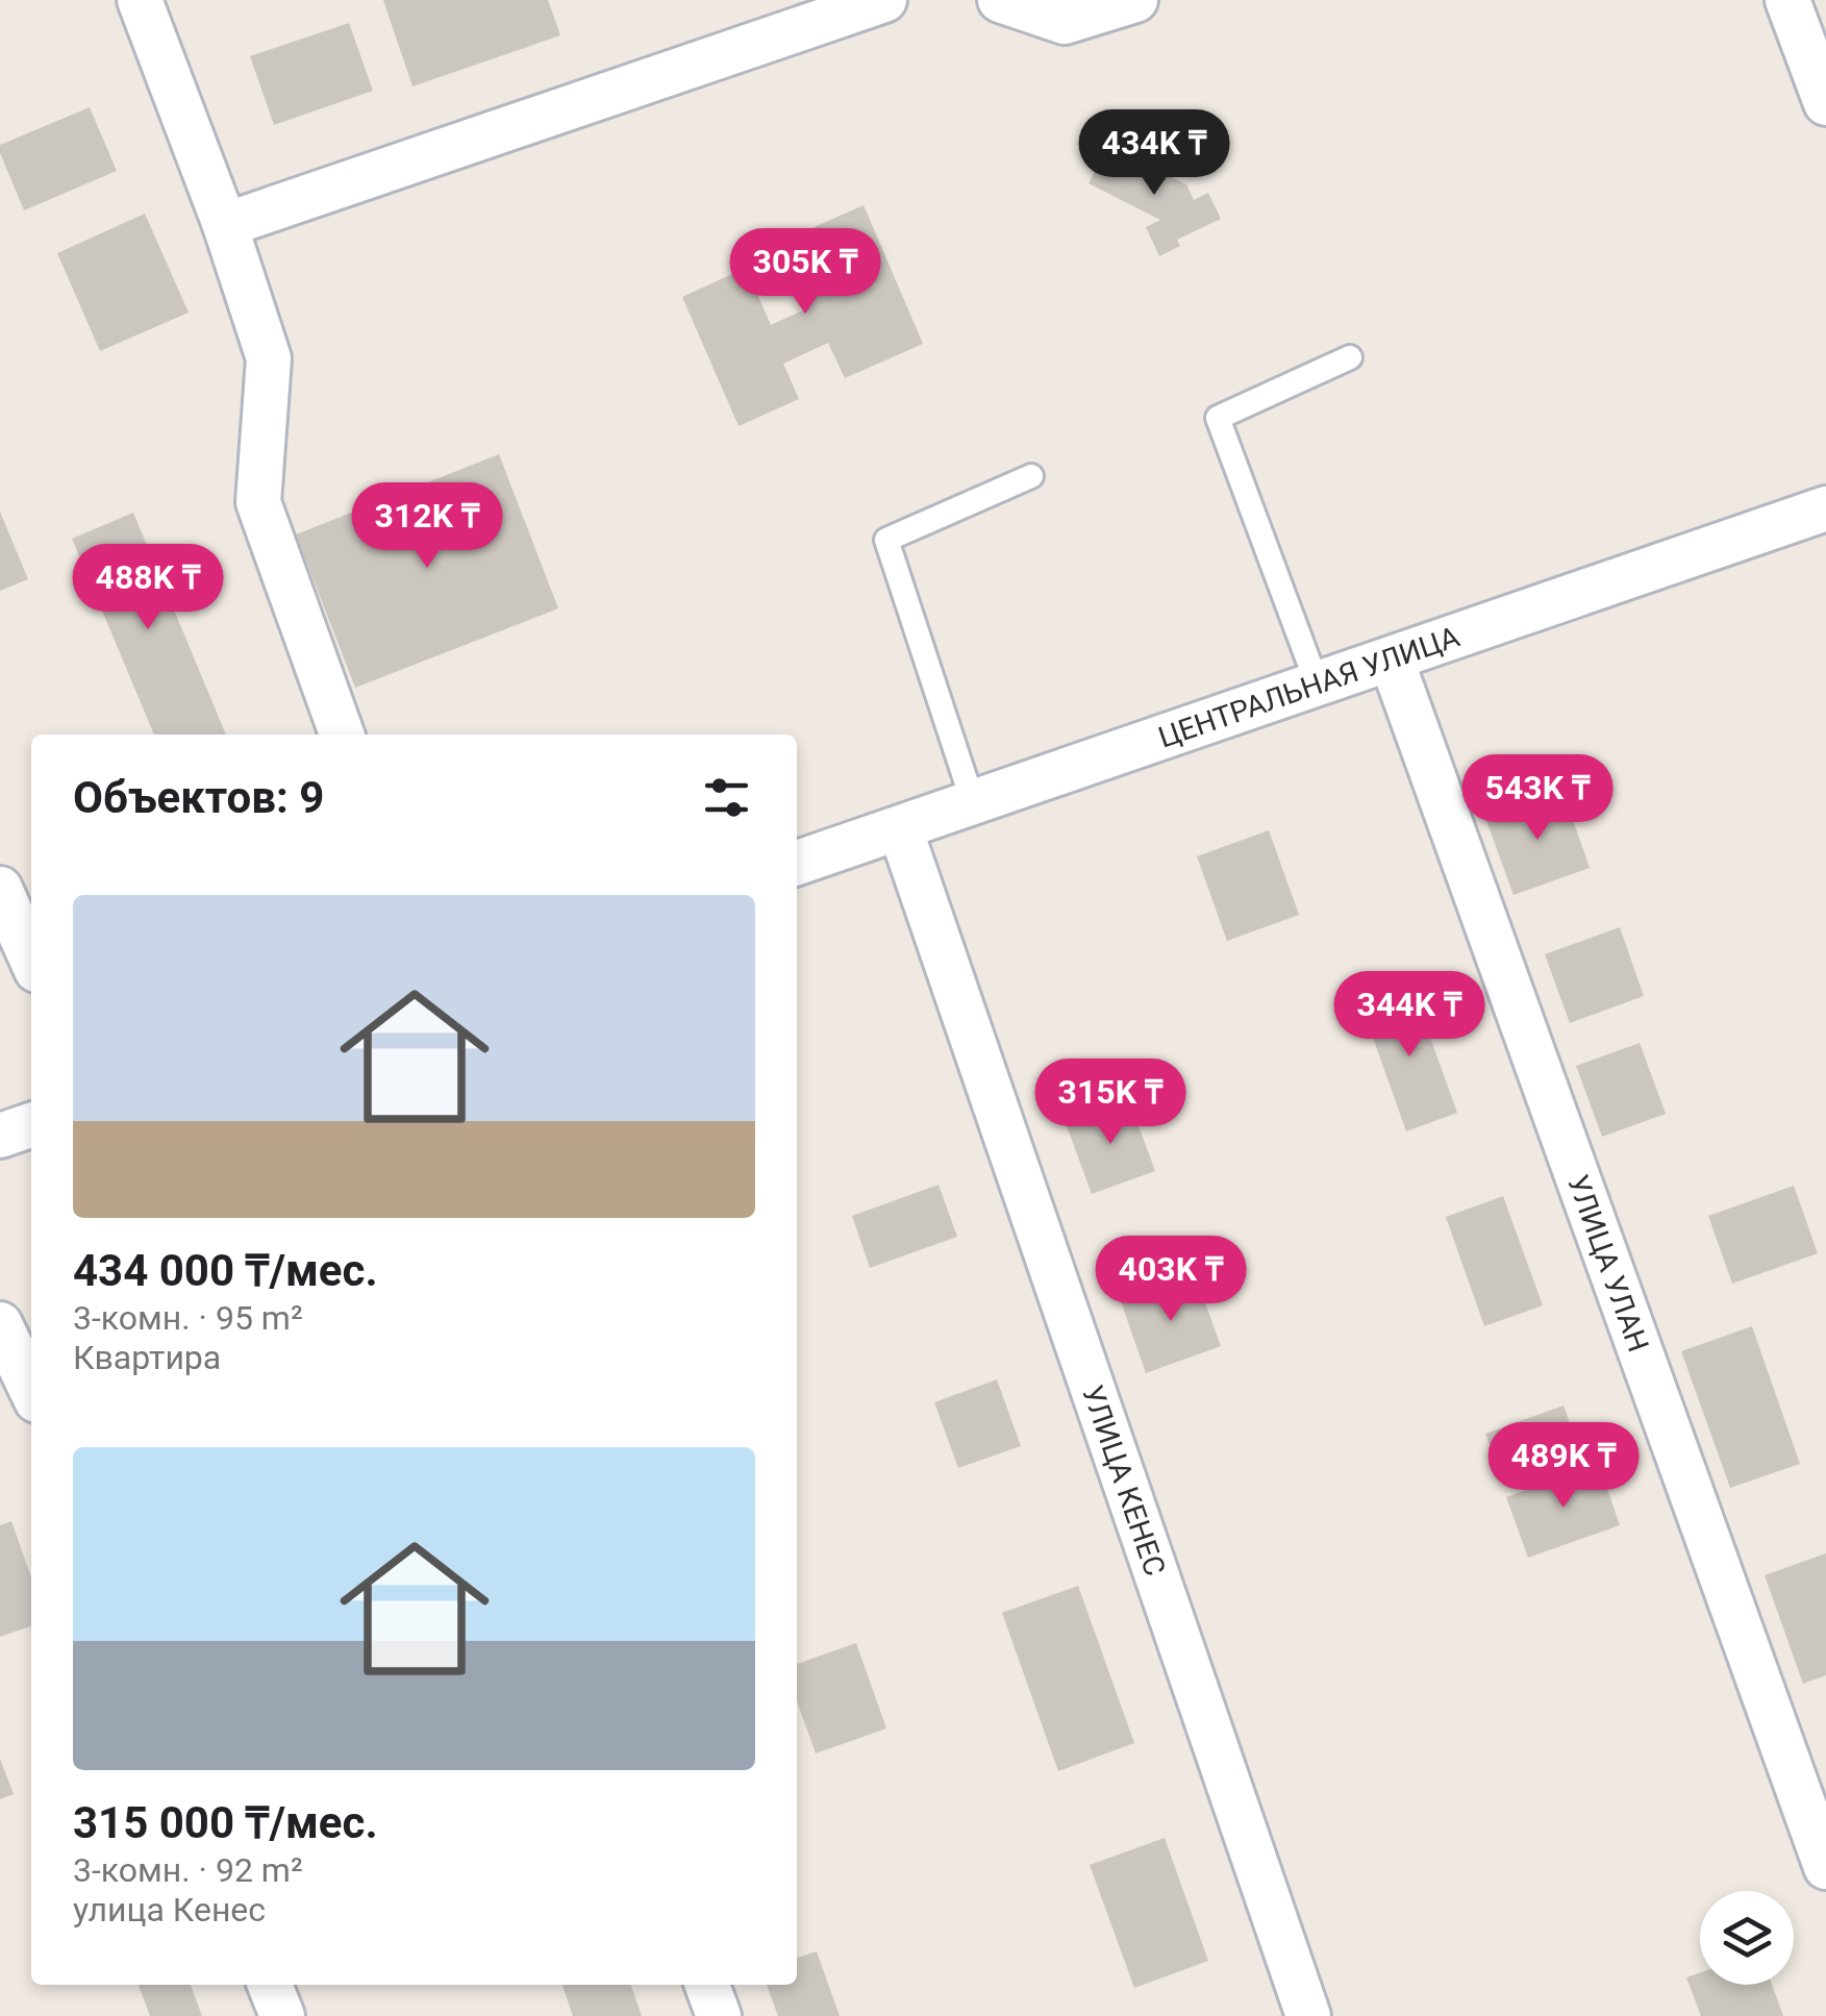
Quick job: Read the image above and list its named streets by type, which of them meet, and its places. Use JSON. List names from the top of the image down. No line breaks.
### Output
{"streets":{"street":["ЦЕНТРАЛЬНАЯ УЛИЦА","УЛИЦА УЛАН","УЛИЦА КЕНЕС"]},"crossings":[["ЦЕНТРАЛЬНАЯ УЛИЦА","УЛИЦА УЛАН"],["ЦЕНТРАЛЬНАЯ УЛИЦА","УЛИЦА КЕНЕС"]],"page":{"price":["434K ₸","305K ₸","312K ₸","488K ₸","543K ₸","344K ₸","315K ₸","403K ₸","489K ₸"],"heading":"Объектов: 9","list":[{"name":"434 000 ₸/мес.","note":"3-комн. · 95 m² · Квартира"},{"name":"315 000 ₸/мес.","note":"3-комн. · 92 m² · улица Кенес"}]}}
